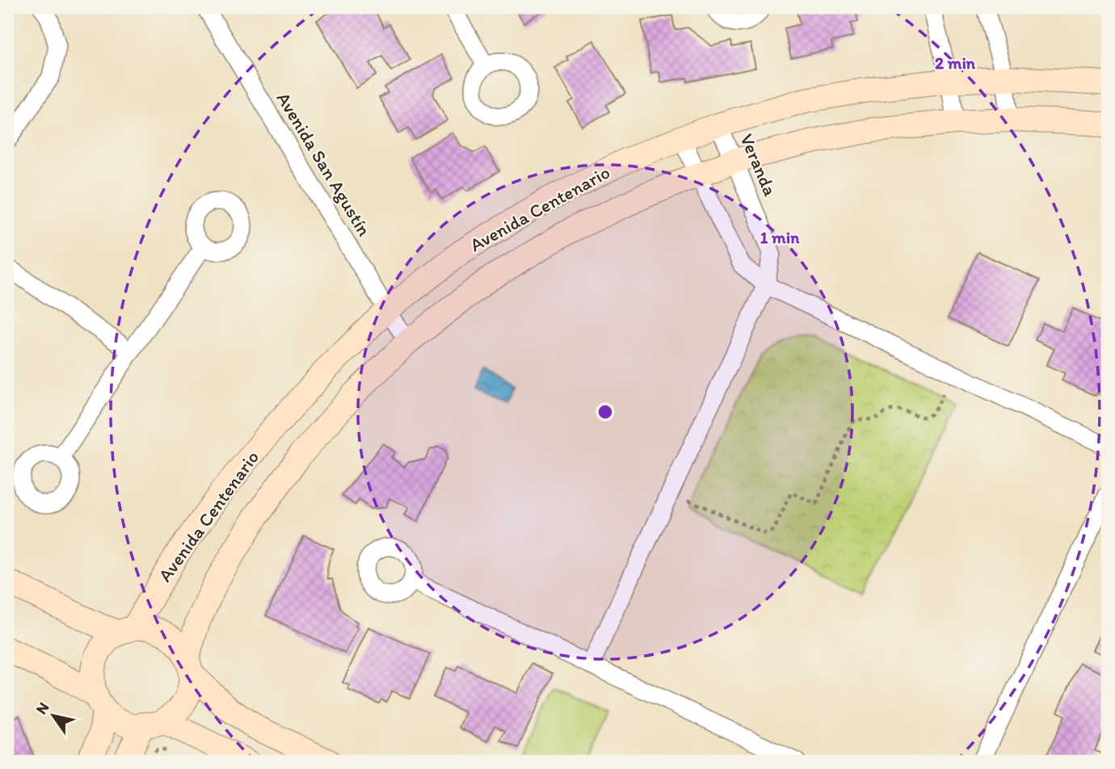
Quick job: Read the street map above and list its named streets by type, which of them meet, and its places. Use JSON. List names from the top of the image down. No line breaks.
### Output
{"streets":{"street":["Avenida San Agustín","Veranda","Avenida Centenario"]},"crossings":[["Avenida San Agustín","Avenida Centenario"],["Veranda","Avenida Centenario"]],"north":"top left","rings":["2 min","1 min"]}
